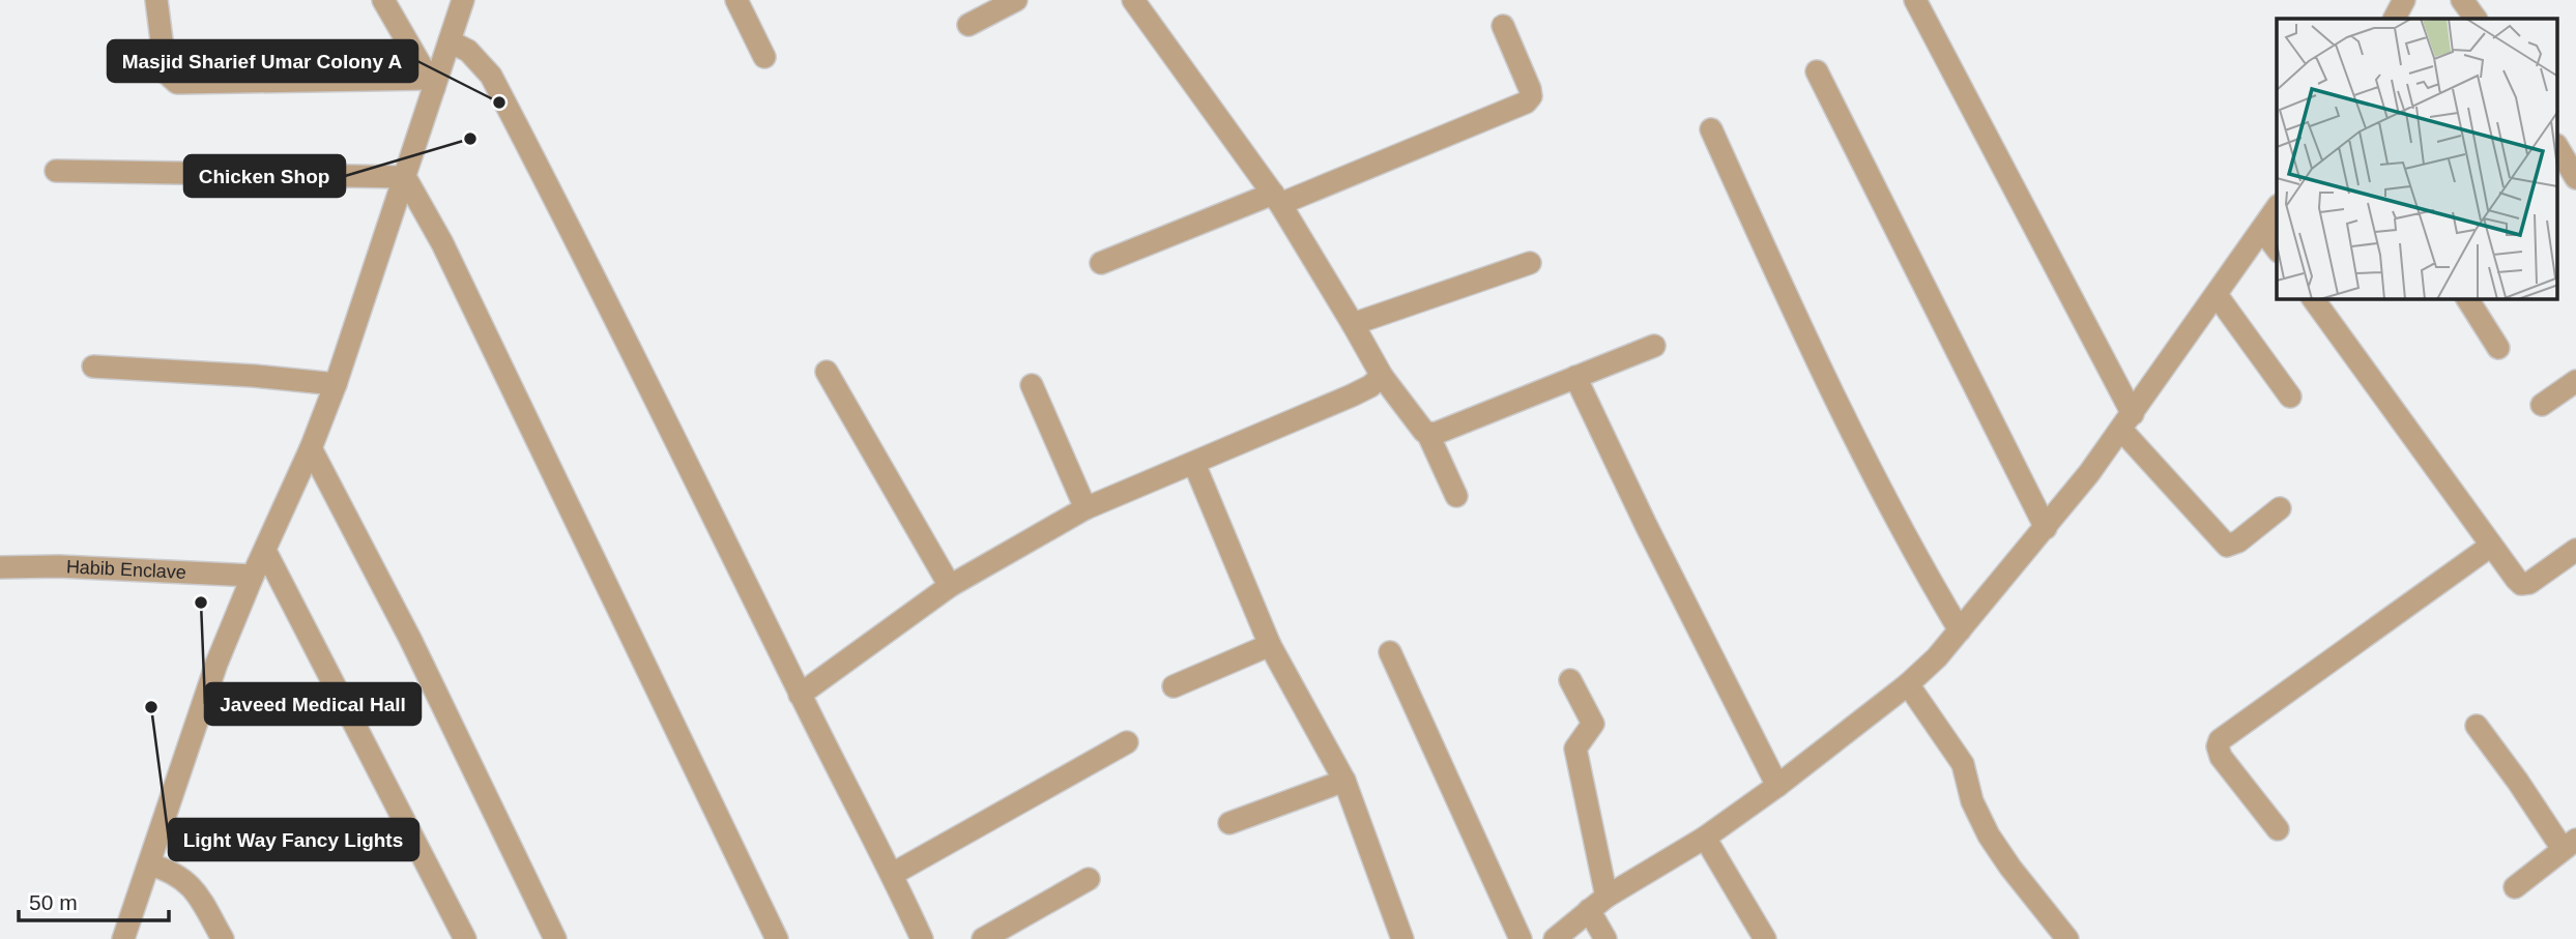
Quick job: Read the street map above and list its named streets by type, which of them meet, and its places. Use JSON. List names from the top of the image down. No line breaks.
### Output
{"streets":{"street":["Habib Enclave"]},"places":["Masjid Sharief Umar Colony A","Chicken Shop","Javeed Medical Hall","Light Way Fancy Lights"],"scale_bar":"50 m"}
